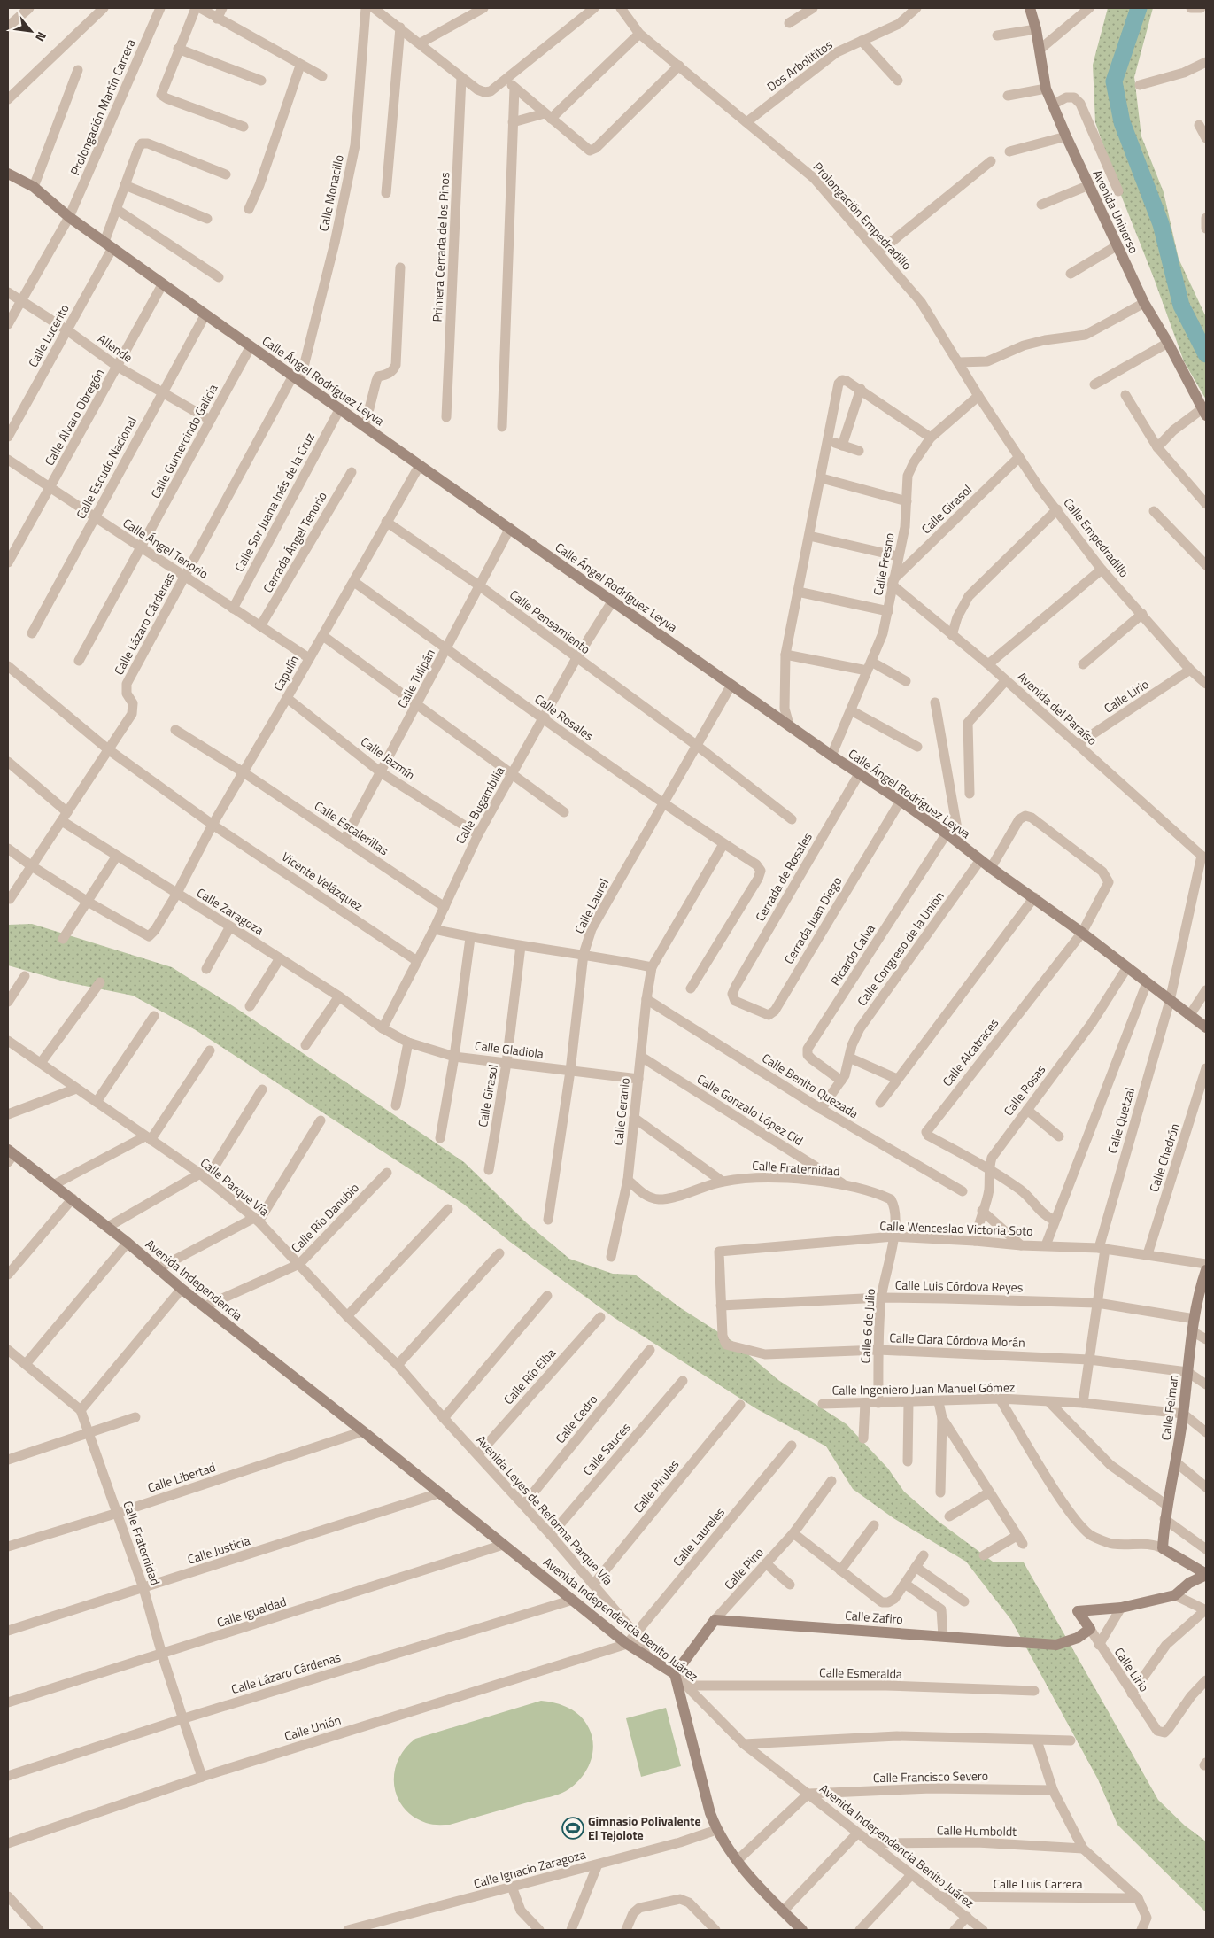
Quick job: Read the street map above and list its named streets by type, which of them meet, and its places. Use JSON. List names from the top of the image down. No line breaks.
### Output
{"streets":{"street":["Dos Arbolititos","Prolongación Martín Carrera","Calle Monacillo","Avenida Universo","Prolongación Empedradillo","Primera Cerrada de los Pinos","Calle Lucerito","Allende","Calle Ángel Rodríguez Leyva","Calle Álvaro Obregón","Calle Gumercindo Galicia","Calle Escudo Nacional","Calle Sor Juana Inés de la Cruz","Calle Girasol","Calle Empedradillo","Cerrada Ángel Tenorio","Calle Ángel Tenorio","Calle Fresno","Calle Pensamiento","Calle Lázaro Cárdenas","Capulín","Calle Tulipán","Calle Lirio","Avenida del Paraíso","Calle Rosales","Calle Jazmín","Calle Bugambilia","Calle Escalerillas","Cerrada de Rosales","Vicente Velázquez","Calle Laurel","Calle Zaragoza","Cerrada Juan Diego","Calle Congreso de la Unión","Ricardo Calva","Calle Gladiola","Calle Alcatraces","Calle Benito Quezada","Calle Rosas","Calle Gonzalo López Cid","Calle Geranio","Calle Quetzal","Calle Chedrón","Calle Fraternidad","Calle Parque Vía","Calle Río Danubio","Calle Wenceslao Victoria Soto","Avenida Independencia","Calle Luis Córdova Reyes","Calle 6 de Julio","Calle Clara Córdova Morán","Calle Río Elba","Calle Ingeniero Juan Manuel Gómez","Calle Felman","Calle Cedro","Calle Sauces","Calle Libertad","Calle Pirules","Avenida Leyes de Reforma Parque Vía","Calle Laureles","Calle Justicia","Calle Pino","Calle Igualdad","Calle Zafiro","Avenida Independencia Benito Juárez","Calle Esmeralda","Calle Unión","Calle Francisco Severo","Calle Humboldt","Calle Ignacio Zaragoza","Calle Luis Carrera"]},"crossings":[["Dos Arbolititos","Prolongación Empedradillo"],["Prolongación Martín Carrera","Allende"],["Prolongación Martín Carrera","Calle Ángel Rodríguez Leyva"],["Calle Monacillo","Calle Ángel Rodríguez Leyva"],["Calle Monacillo","Calle Lázaro Cárdenas"],["Prolongación Empedradillo","Calle Empedradillo"],["Prolongación Empedradillo","Calle Fresno"],["Calle Lucerito","Allende"],["Calle Lucerito","Calle Ángel Rodríguez Leyva"],["Allende","Calle Álvaro Obregón"],["Allende","Calle Gumercindo Galicia"],["Allende","Calle Escudo Nacional"],["Calle Ángel Rodríguez Leyva","Calle Álvaro Obregón"],["Calle Ángel Rodríguez Leyva","Calle Gumercindo Galicia"],["Calle Ángel Rodríguez Leyva","Calle Escudo Nacional"],["Calle Ángel Rodríguez Leyva","Calle Sor Juana Inés de la Cruz"],["Calle Ángel Rodríguez Leyva","Calle Fresno"],["Calle Ángel Rodríguez Leyva","Calle Lázaro Cárdenas"],["Calle Ángel Rodríguez Leyva","Capulín"],["Calle Ángel Rodríguez Leyva","Calle Tulipán"],["Calle Ángel Rodríguez Leyva","Calle Bugambilia"],["Calle Ángel Rodríguez Leyva","Cerrada de Rosales"],["Calle Ángel Rodríguez Leyva","Calle Laurel"],["Calle Ángel Rodríguez Leyva","Cerrada Juan Diego"],["Calle Ángel Rodríguez Leyva","Calle Congreso de la Unión"],["Calle Ángel Rodríguez Leyva","Ricardo Calva"],["Calle Ángel Rodríguez Leyva","Calle Alcatraces"],["Calle Ángel Rodríguez Leyva","Calle Rosas"],["Calle Ángel Rodríguez Leyva","Calle Quetzal"],["Calle Álvaro Obregón","Calle Ángel Tenorio"],["Calle Gumercindo Galicia","Calle Ángel Tenorio"],["Calle Escudo Nacional","Calle Ángel Tenorio"],["Calle Sor Juana Inés de la Cruz","Calle Ángel Tenorio"],["Calle Girasol","Calle Empedradillo"],["Calle Girasol","Calle Fresno"],["Calle Girasol","Avenida del Paraíso"],["Calle Girasol","Calle Gladiola"],["Calle Empedradillo","Calle Fresno"],["Calle Empedradillo","Calle Lirio"],["Cerrada Ángel Tenorio","Calle Ángel Tenorio"],["Calle Ángel Tenorio","Calle Lázaro Cárdenas"],["Calle Ángel Tenorio","Capulín"],["Calle Fresno","Avenida del Paraíso"],["Calle Pensamiento","Capulín"],["Calle Pensamiento","Calle Tulipán"],["Calle Pensamiento","Calle Bugambilia"],["Calle Pensamiento","Calle Laurel"],["Calle Lázaro Cárdenas","Vicente Velázquez"],["Calle Lázaro Cárdenas","Calle Zaragoza"],["Calle Lázaro Cárdenas","Calle Fraternidad"],["Calle Lázaro Cárdenas","Avenida Independencia Benito Juárez"],["Capulín","Calle Rosales"],["Capulín","Calle Jazmín"],["Capulín","Calle Escalerillas"],["Capulín","Vicente Velázquez"],["Capulín","Calle Zaragoza"],["Calle Tulipán","Calle Rosales"],["Calle Tulipán","Calle Jazmín"],["Calle Tulipán","Calle Escalerillas"],["Calle Lirio","Avenida del Paraíso"],["Calle Lirio","Calle Zafiro"],["Avenida del Paraíso","Calle Quetzal"],["Calle Rosales","Calle Bugambilia"],["Calle Rosales","Calle Laurel"],["Calle Jazmín","Calle Bugambilia"],["Calle Bugambilia","Calle Escalerillas"],["Calle Bugambilia","Vicente Velázquez"],["Calle Bugambilia","Calle Zaragoza"],["Calle Bugambilia","Calle Gladiola"],["Cerrada de Rosales","Cerrada Juan Diego"],["Calle Laurel","Calle Gladiola"],["Calle Zaragoza","Calle Gladiola"],["Calle Congreso de la Unión","Ricardo Calva"],["Calle Congreso de la Unión","Calle Benito Quezada"],["Calle Gladiola","Calle Geranio"],["Calle Alcatraces","Calle Rosas"],["Calle Benito Quezada","Calle Geranio"],["Calle Rosas","Calle Wenceslao Victoria Soto"],["Calle Gonzalo López Cid","Calle Geranio"],["Calle Gonzalo López Cid","Calle Fraternidad"],["Calle Geranio","Calle Fraternidad"],["Calle Quetzal","Calle Wenceslao Victoria Soto"],["Calle Quetzal","Calle Luis Córdova Reyes"],["Calle Quetzal","Calle Clara Córdova Morán"],["Calle Quetzal","Calle Ingeniero Juan Manuel Gómez"],["Calle Chedrón","Calle Wenceslao Victoria Soto"],["Calle Fraternidad","Calle 6 de Julio"],["Calle Fraternidad","Calle Libertad"],["Calle Fraternidad","Calle Justicia"],["Calle Fraternidad","Calle Igualdad"],["Calle Fraternidad","Calle Unión"],["Calle Parque Vía","Calle Río Danubio"],["Calle Parque Vía","Avenida Leyes de Reforma Parque Vía"],["Calle Río Danubio","Avenida Independencia"],["Calle Wenceslao Victoria Soto","Calle Luis Córdova Reyes"],["Calle Wenceslao Victoria Soto","Calle 6 de Julio"],["Calle Wenceslao Victoria Soto","Calle Clara Córdova Morán"],["Avenida Independencia","Calle Libertad"],["Avenida Independencia","Avenida Independencia Benito Juárez"],["Calle Luis Córdova Reyes","Calle 6 de Julio"],["Calle Luis Córdova Reyes","Calle Felman"],["Calle 6 de Julio","Calle Clara Córdova Morán"],["Calle 6 de Julio","Calle Ingeniero Juan Manuel Gómez"],["Calle Clara Córdova Morán","Calle Felman"],["Calle Río Elba","Avenida Leyes de Reforma Parque Vía"],["Calle Ingeniero Juan Manuel Gómez","Calle Felman"],["Calle Cedro","Avenida Leyes de Reforma Parque Vía"],["Calle Sauces","Avenida Leyes de Reforma Parque Vía"],["Calle Libertad","Avenida Independencia Benito Juárez"],["Calle Pirules","Avenida Leyes de Reforma Parque Vía"],["Avenida Leyes de Reforma Parque Vía","Calle Laureles"],["Avenida Leyes de Reforma Parque Vía","Avenida Independencia Benito Juárez"],["Calle Laureles","Avenida Independencia Benito Juárez"],["Calle Laureles","Calle Unión"],["Calle Justicia","Avenida Independencia Benito Juárez"],["Calle Pino","Calle Zafiro"],["Calle Pino","Avenida Independencia Benito Juárez"],["Calle Igualdad","Avenida Independencia Benito Juárez"],["Avenida Independencia Benito Juárez","Calle Esmeralda"],["Avenida Independencia Benito Juárez","Calle Unión"],["Avenida Independencia Benito Juárez","Calle Francisco Severo"],["Avenida Independencia Benito Juárez","Calle Humboldt"],["Avenida Independencia Benito Juárez","Calle Luis Carrera"]],"places":{"sports":["Gimnasio Polivalente El Tejolote"]},"north":"bottom right"}
